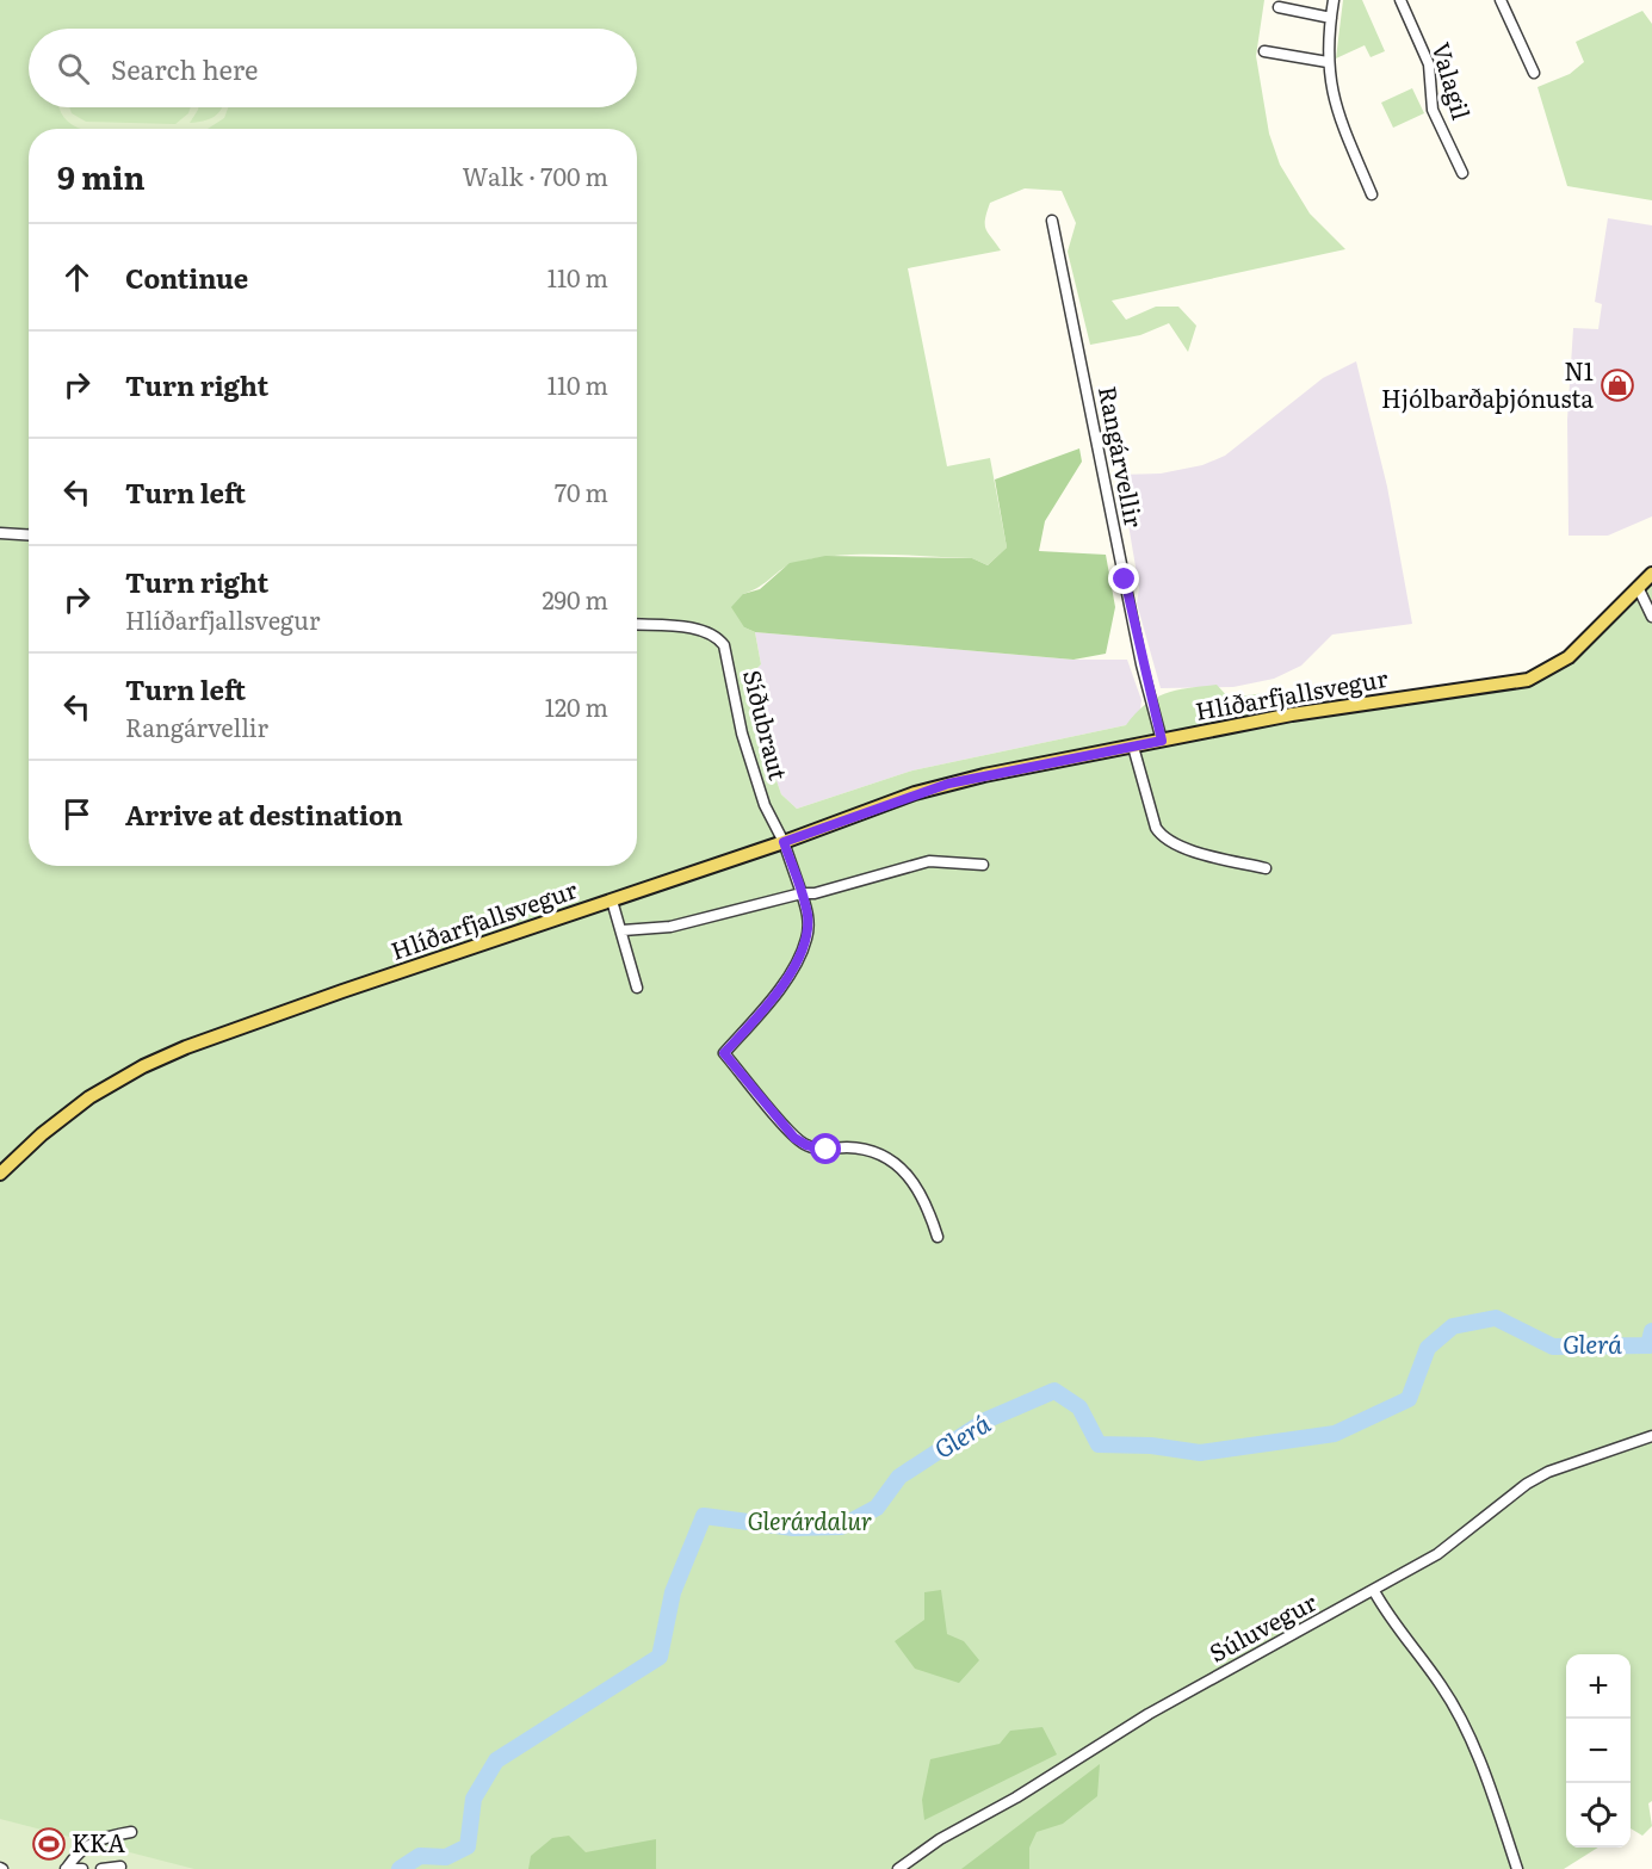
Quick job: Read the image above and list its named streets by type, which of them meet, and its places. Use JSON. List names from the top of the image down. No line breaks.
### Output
{"streets":{"main road":["Hlíðarfjallsvegur"],"street":["Valagil","Rangárvellir","Síðubraut","Súluvegur"]},"crossings":[["Rangárvellir","Hlíðarfjallsvegur"],["Hlíðarfjallsvegur","Síðubraut"]],"water":["Glerá"],"parks":["Glerárdalur"],"places":{"shop":["N1 Hjólbarðaþjónusta"],"sports":["KKA"]},"page":{"search":"Search here","heading":["9 min","Walk · 700 m"],"list":[["Continue","110 m"],["Turn right","110 m"],["Turn left","70 m"],["Turn right","Hlíðarfjallsvegur","290 m"],["Turn left","Rangárvellir","120 m"],"Arrive at destination"],"map_buttons":["+","−"]}}
